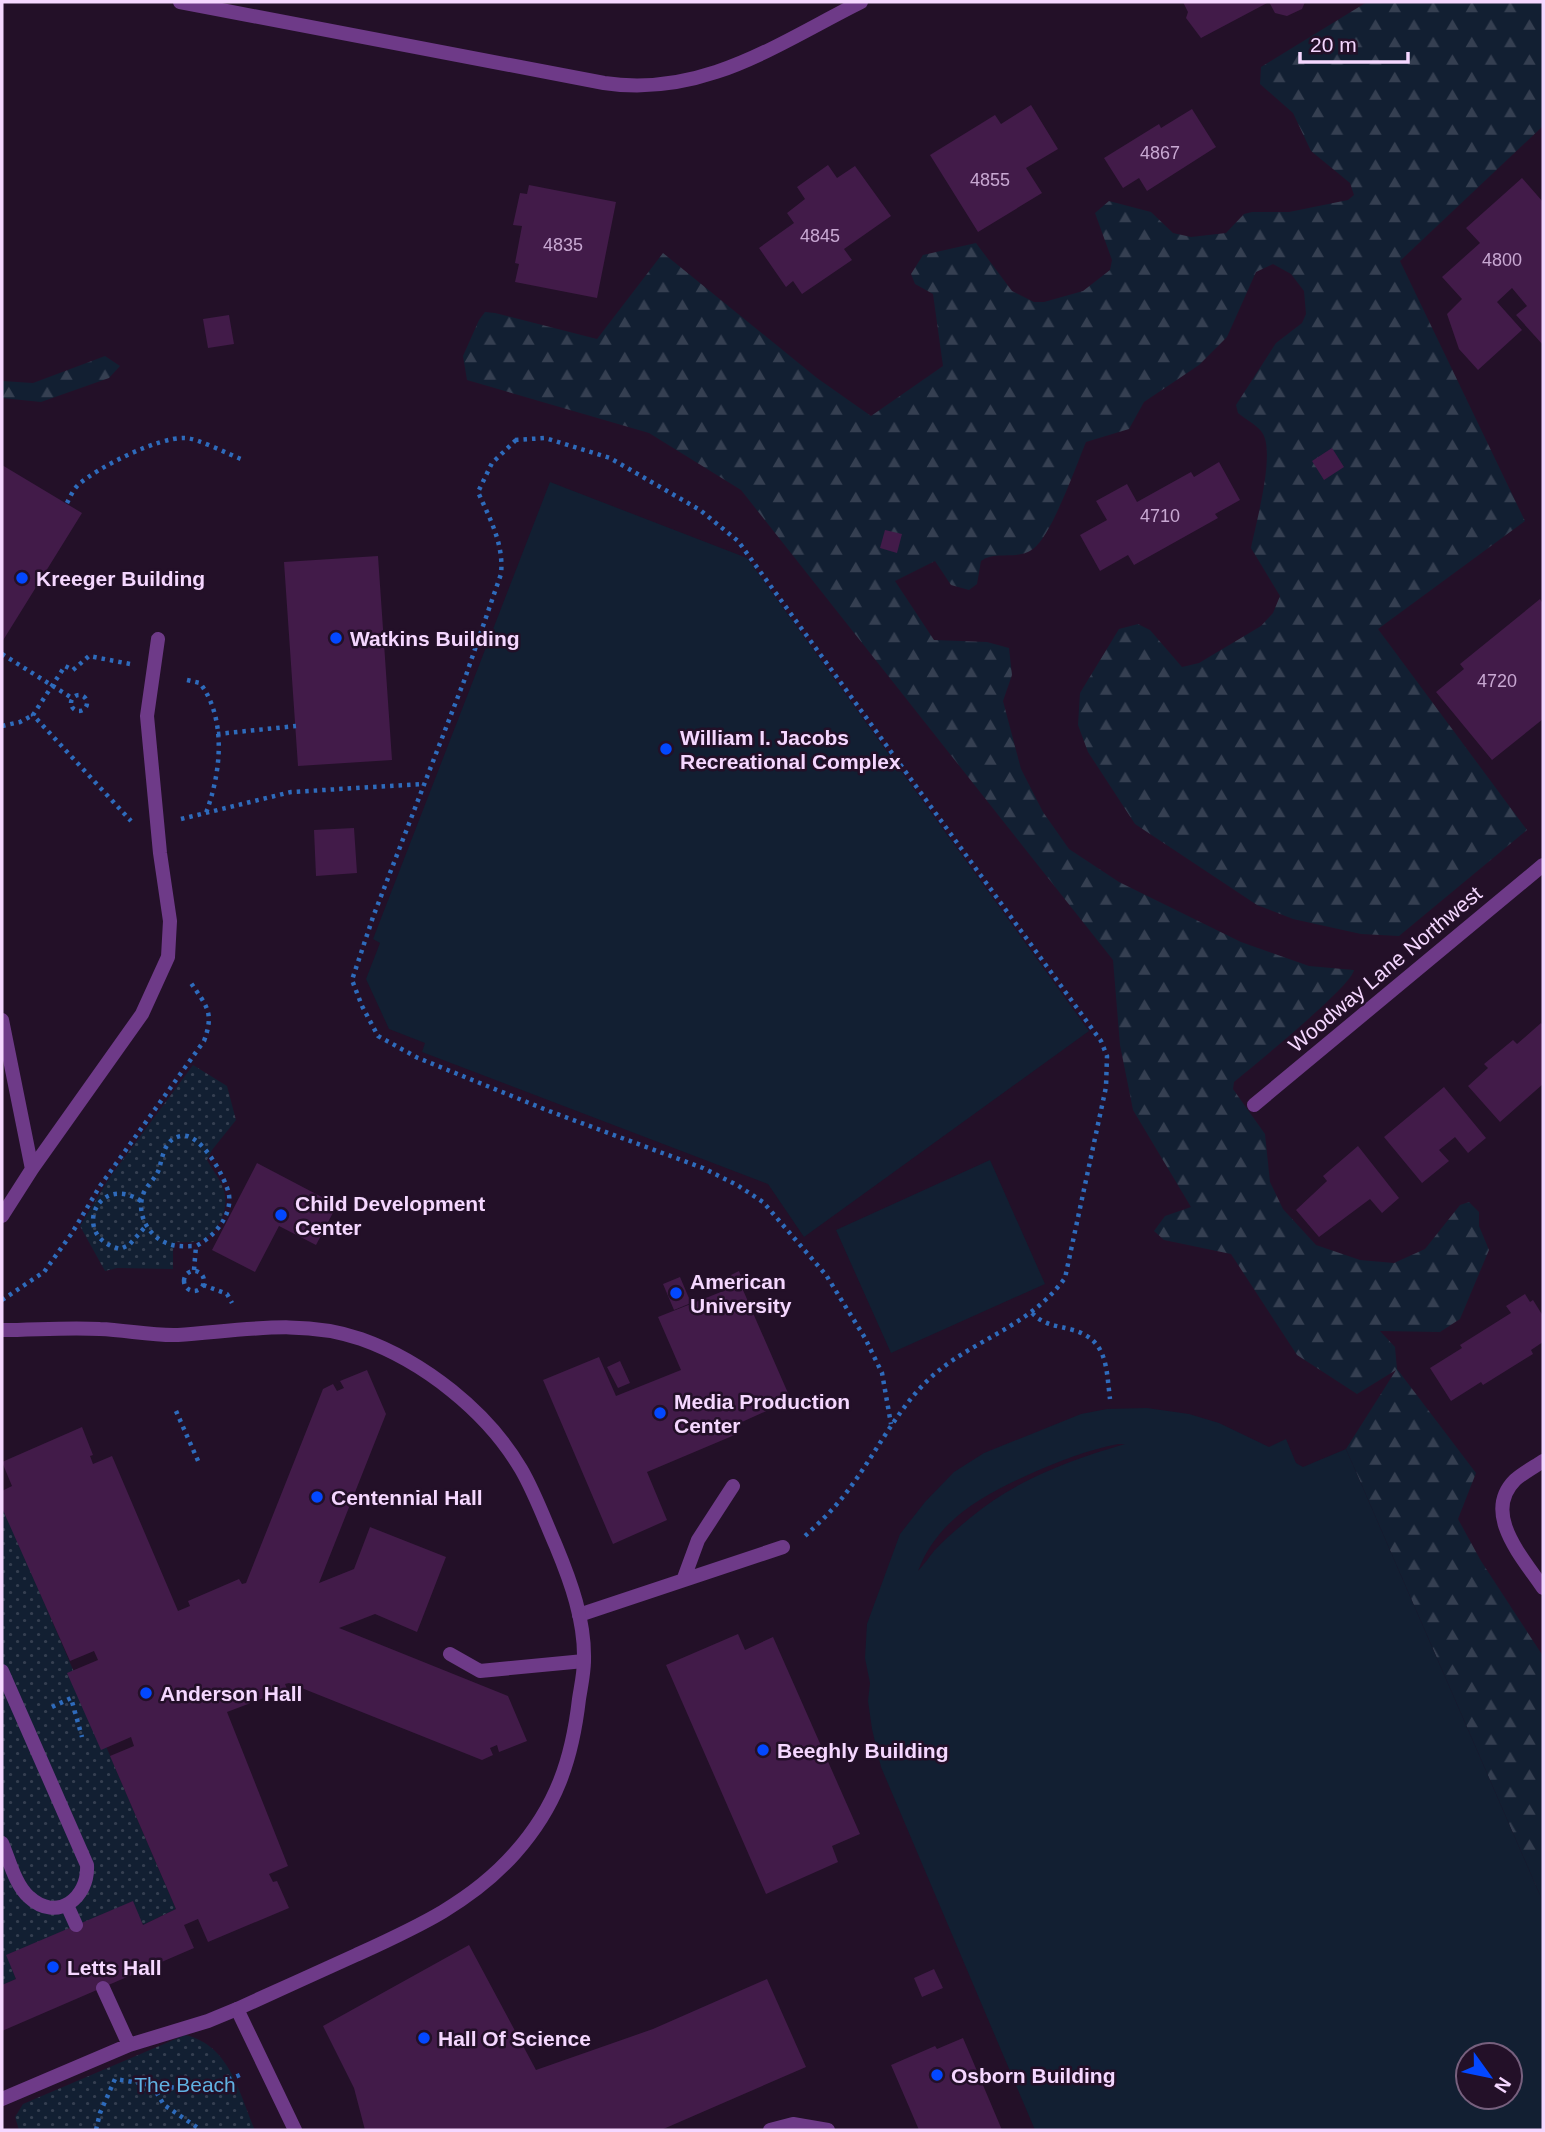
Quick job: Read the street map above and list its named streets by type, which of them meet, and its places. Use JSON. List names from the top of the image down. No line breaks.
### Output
{"streets":{"street":["Woodway Lane Northwest"]},"parks":["The Beach"],"places":["Kreeger Building","Watkins Building","William I. Jacobs Recreational Complex","Child Development Center","American University","Media Production Center","Centennial Hall","Anderson Hall","Beeghly Building","Letts Hall","Hall Of Science","Osborn Building"],"house_numbers":["4867","4855","4845","4835","4800","4710","4720"],"scale_bar":"20 m","north":"bottom right"}
